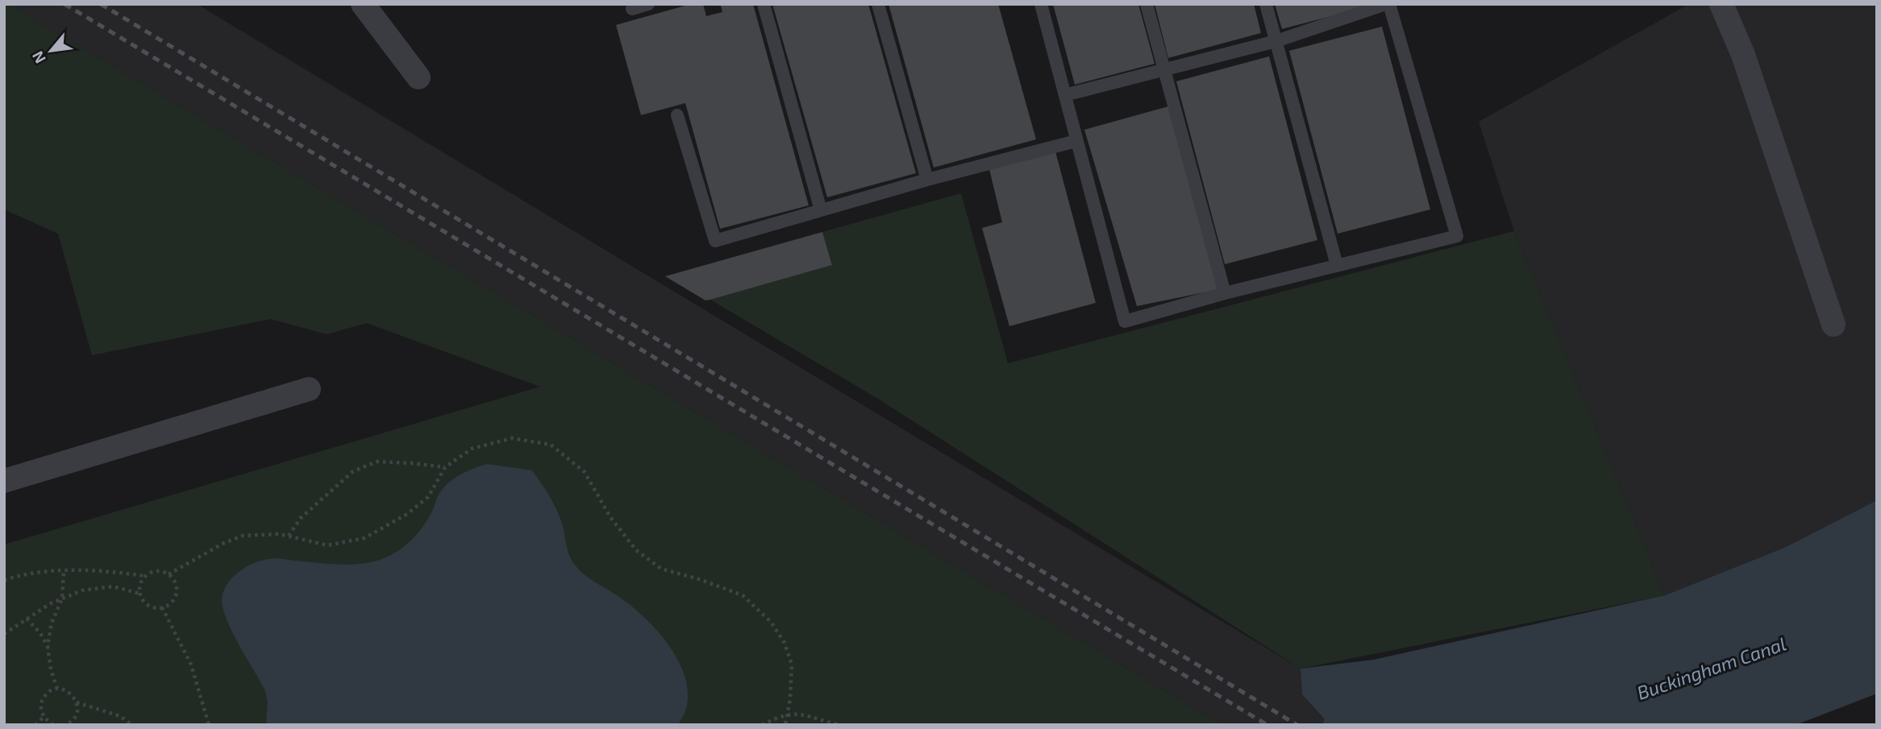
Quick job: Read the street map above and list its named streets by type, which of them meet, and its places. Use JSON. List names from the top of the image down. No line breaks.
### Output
{"water":["Buckingham Canal"],"north":"bottom left"}
